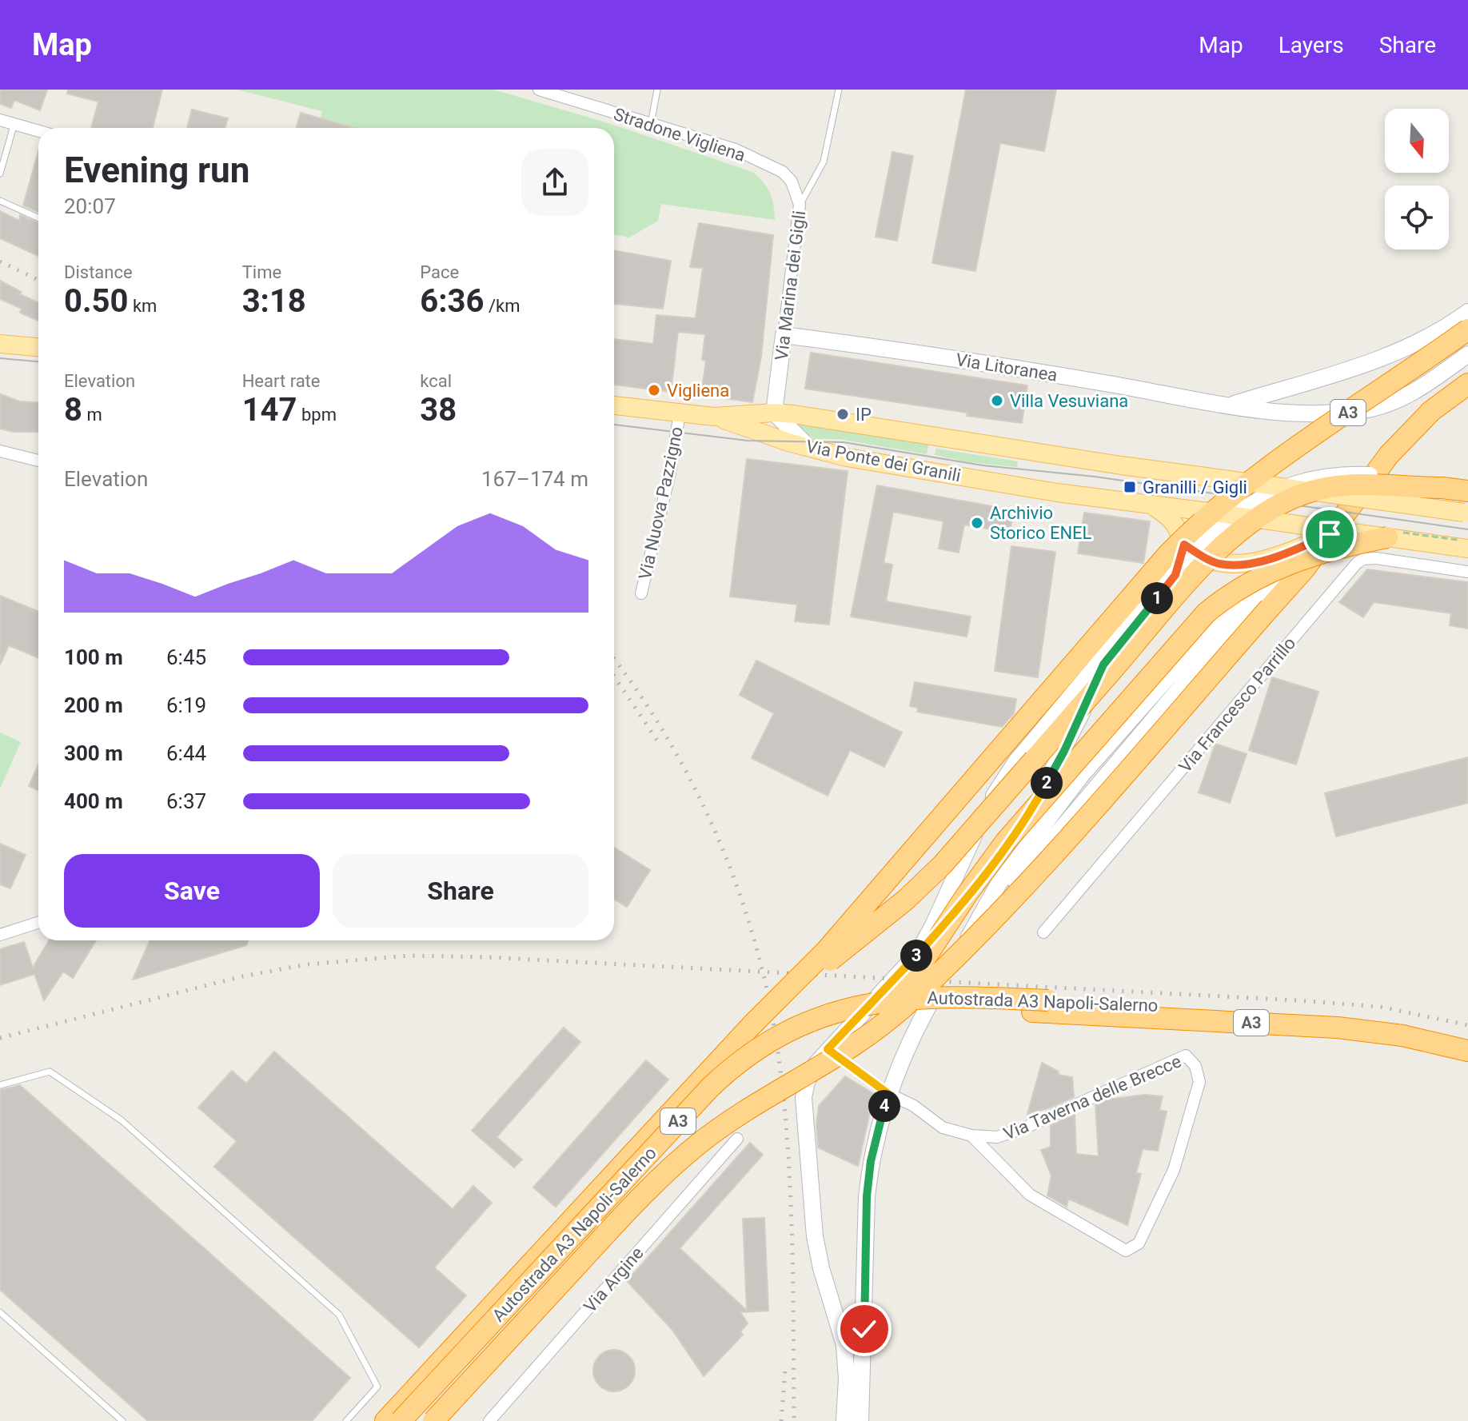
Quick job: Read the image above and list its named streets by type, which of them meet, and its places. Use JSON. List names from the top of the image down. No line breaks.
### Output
{"streets":{"highway":["A3","Autostrada A3 Napoli-Salerno"],"main road":["Via Ponte dei Granili"],"street":["Stradone Vigliena","Via Marina dei Gigli","Via Litoranea","Via Nuova Pazzigno","Via Francesco Parrillo","Via Taverna delle Brecce","Via Argine"]},"crossings":[["Stradone Vigliena","Via Marina dei Gigli"],["Via Marina dei Gigli","Via Litoranea"],["Via Marina dei Gigli","Via Ponte dei Granili"],["A3","Via Ponte dei Granili"]],"places":{"other":["Vigliena","Villa Vesuviana","IP","Archivio Storico ENEL"],"transit":["Granilli / Gigli"]},"north":"bottom","page":{"header":"Map","nav":["Map","Layers","Share"],"heading":["Evening run","20:07"],"stats":[["Distance","0.50 km"],["Time","3:18"],["Pace","6:36 /km"],["Elevation","8 m"],["Heart rate","147 bpm"],["kcal","38"]],"chart":["Elevation","167–174 m"],"pins":["1","2","3","4"],"list":[{"name":"100 m","note":"6:45"},{"name":"200 m","note":"6:19"},{"name":"300 m","note":"6:44"},{"name":"400 m","note":"6:37"}],"buttons":["Save","Share"]}}
